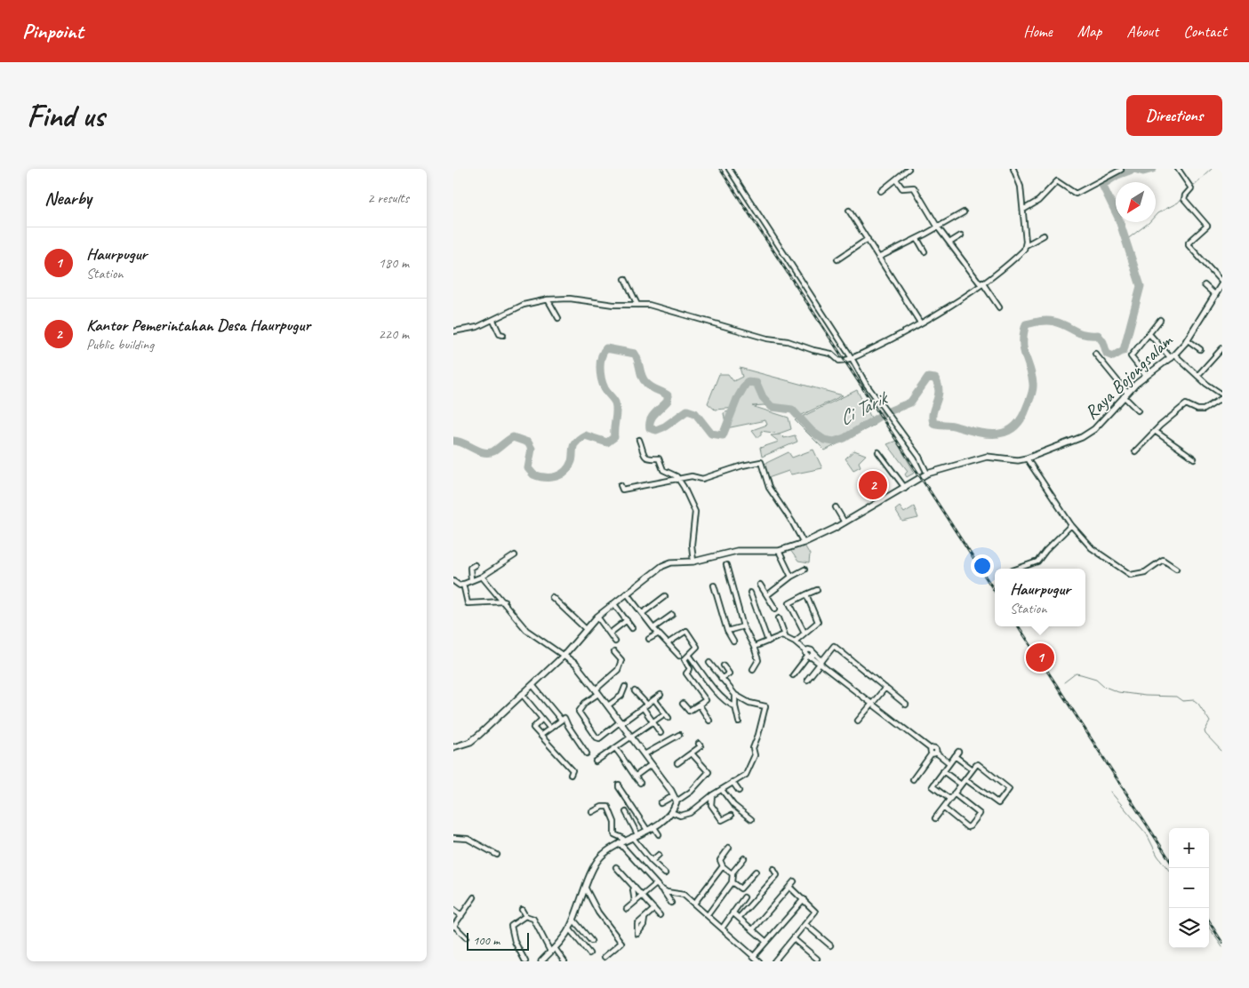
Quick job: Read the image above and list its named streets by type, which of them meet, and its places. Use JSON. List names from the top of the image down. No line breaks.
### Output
{"streets":{"main road":["Raya Bojongsalam"]},"water":["Ci Tarik"],"scale_bar":"100 m","north":"bottom left","page":{"header":"Pinpoint","nav":["Home","Map","About","Contact"],"buttons":"Directions","title":"Find us","heading":["Nearby","2 results"],"list":[{"mark":"1","name":"Haurpugur","note":"Station","value":"180 m"},{"mark":"2","name":"Kantor Pemerintahan Desa Haurpugur","note":"Public building","value":"220 m"}],"pins":["2","1"],"popup":["Haurpugur","Station"],"map_buttons":["+","−"],"scale":"100 m"}}
